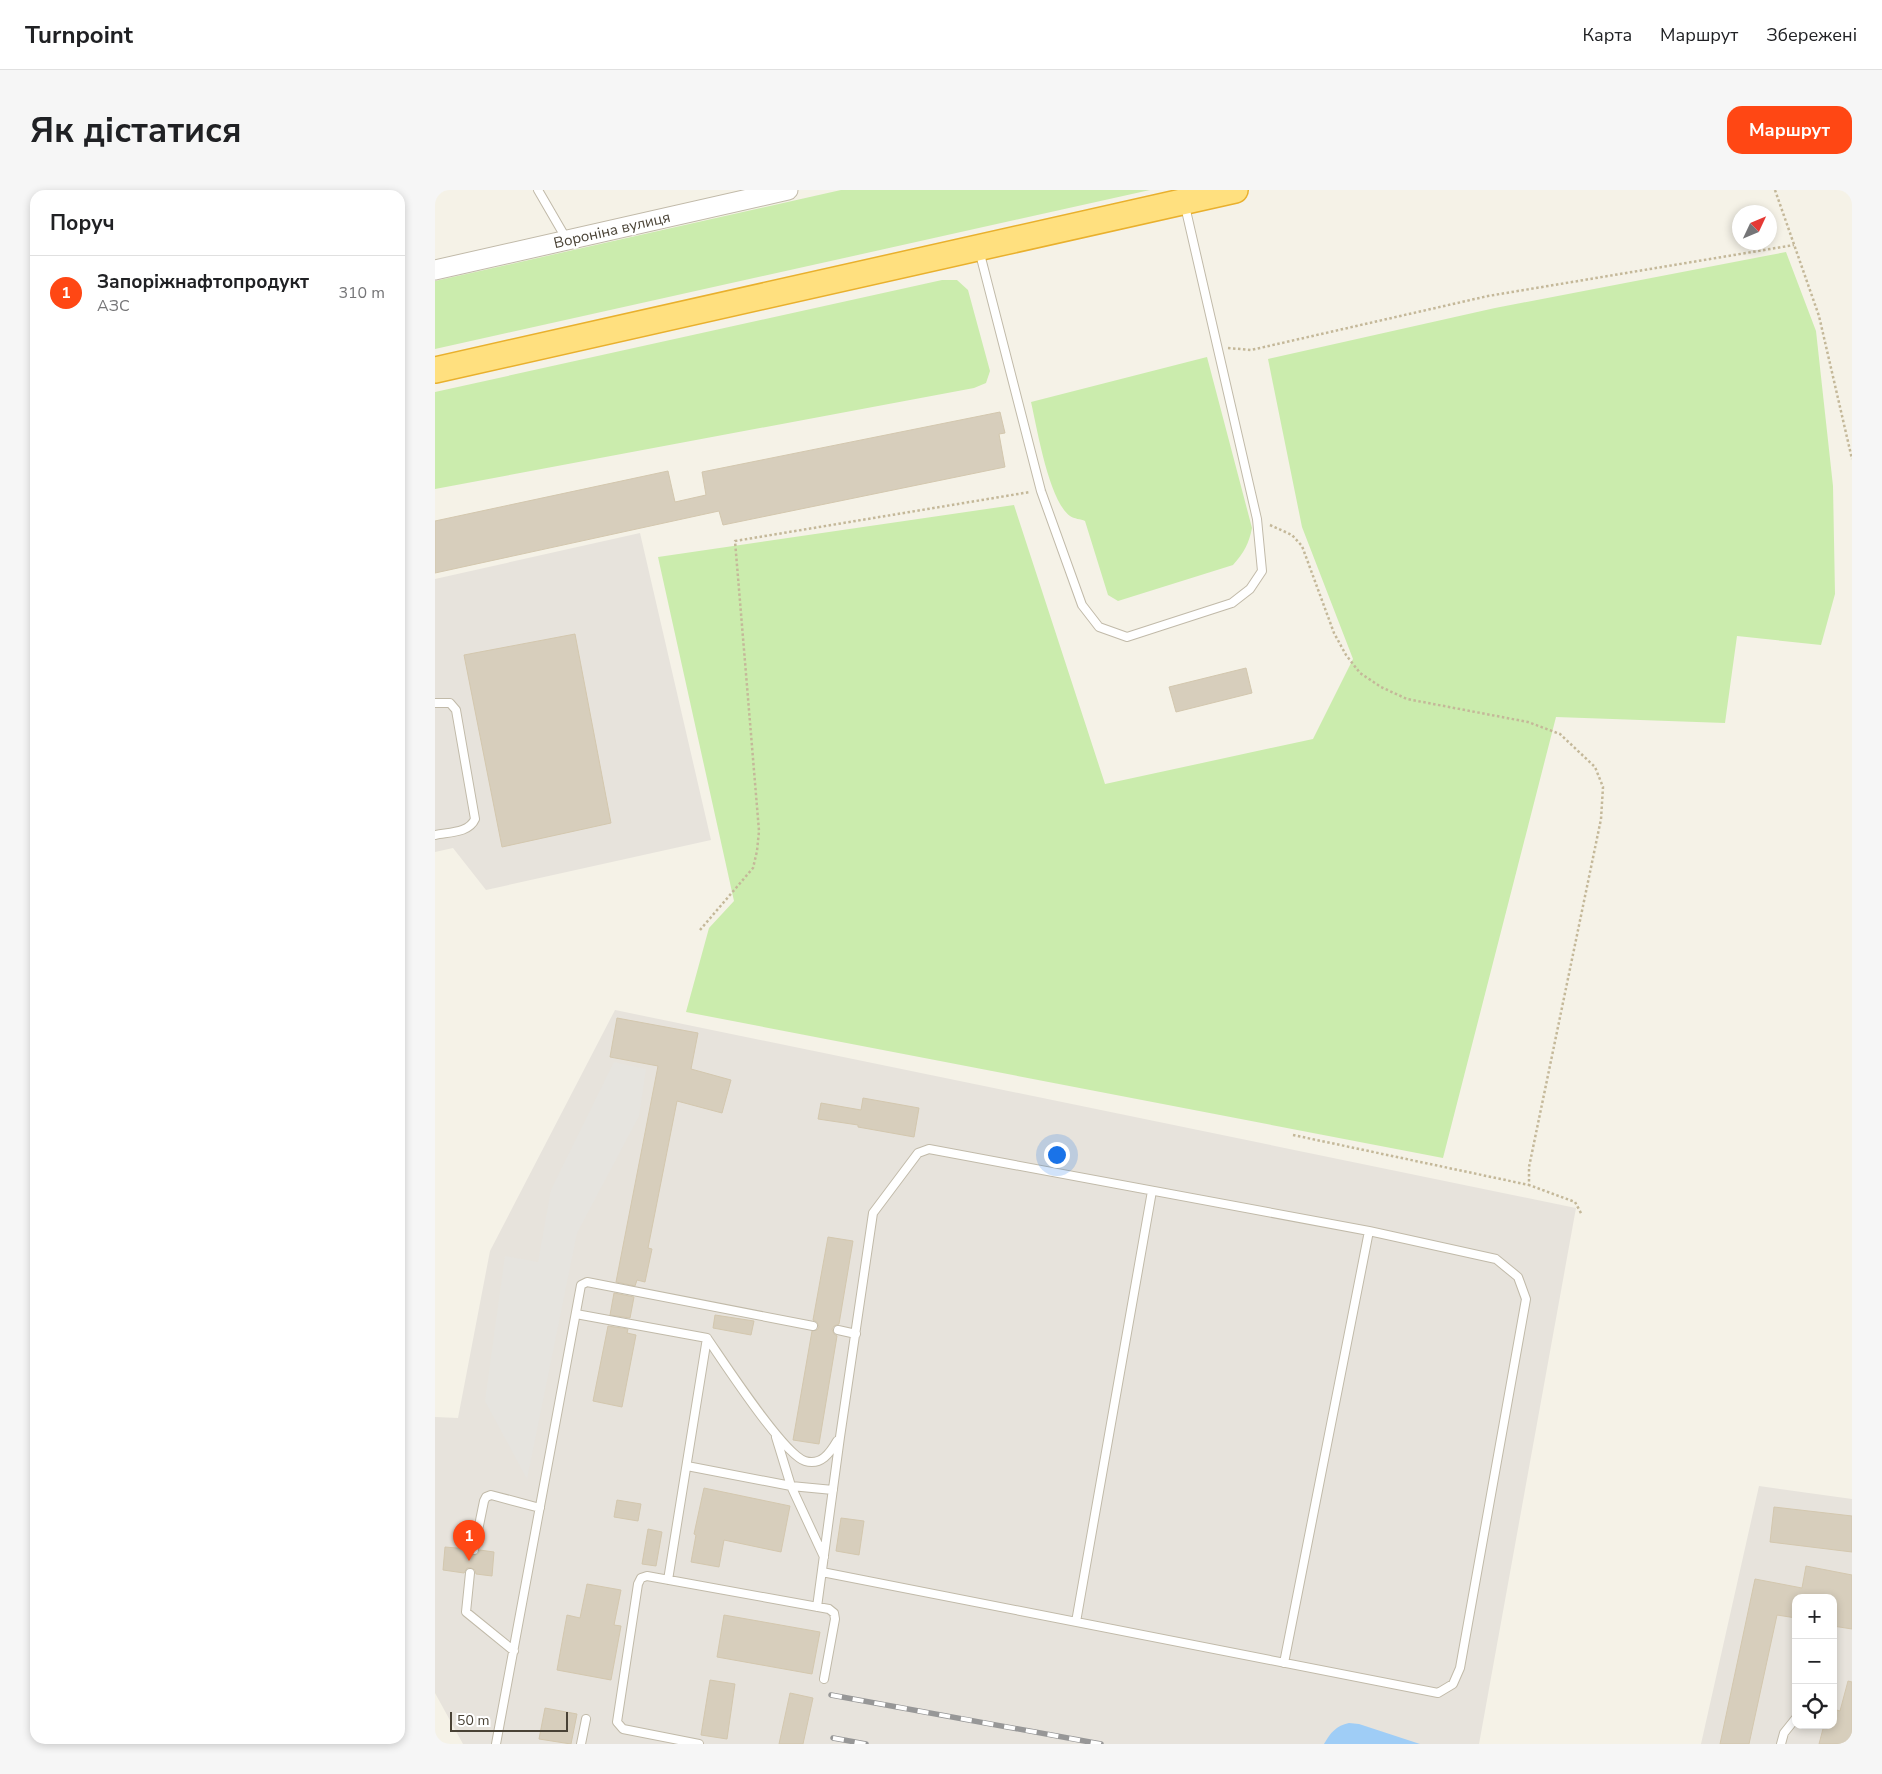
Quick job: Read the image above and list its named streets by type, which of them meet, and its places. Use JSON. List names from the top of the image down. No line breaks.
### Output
{"streets":{"street":["Вороніна вулиця"]},"scale_bar":"50 m","north":"top right","page":{"header":"Turnpoint","nav":["Карта","Маршрут","Збережені"],"buttons":"Маршрут","title":"Як дістатися","heading":"Поруч","list":[{"mark":"1","name":"Запоріжнафтопродукт","note":"АЗС","value":"310 m"}],"pins":"1","map_buttons":["+","−"],"scale":"50 m"}}
